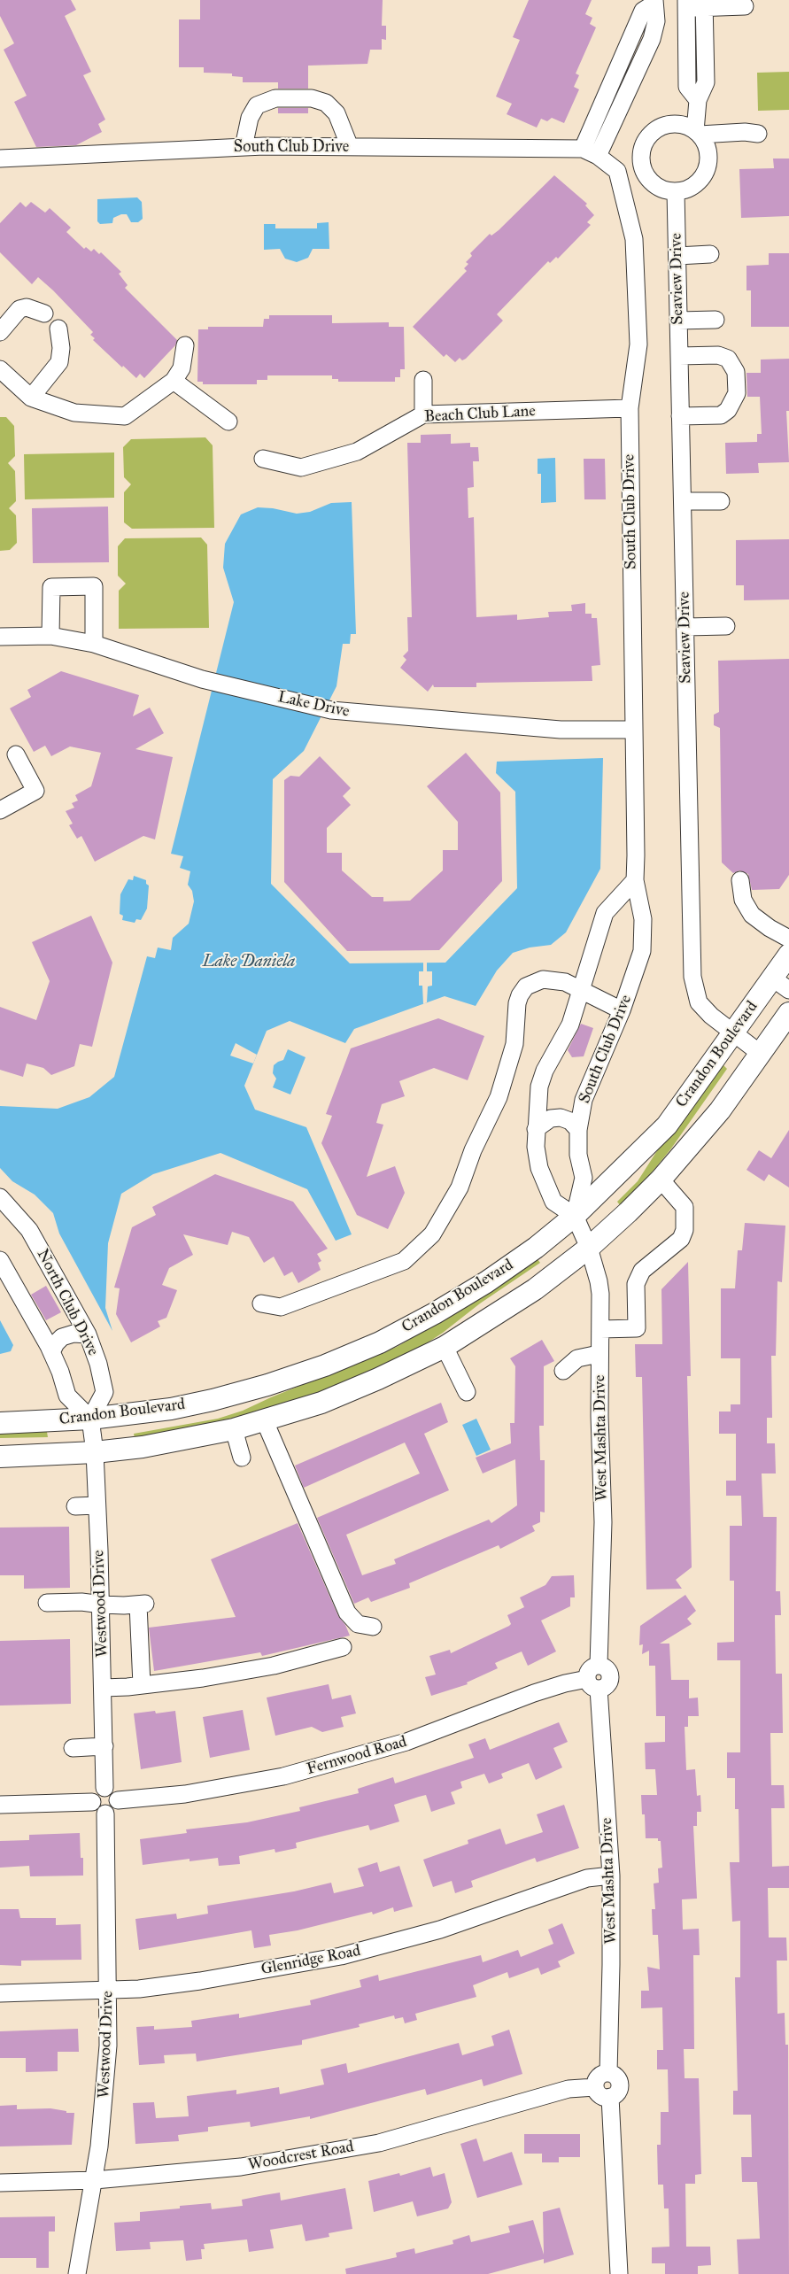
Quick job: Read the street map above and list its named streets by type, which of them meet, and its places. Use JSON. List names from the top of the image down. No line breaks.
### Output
{"streets":{"main road":["Crandon Boulevard"],"street":["South Club Drive","Seaview Drive","Beach Club Lane","Lake Drive","North Club Drive","West Mashta Drive","Westwood Drive","Fernwood Road","Glenridge Road","Woodcrest Road"]},"crossings":[["South Club Drive","Beach Club Lane"],["South Club Drive","Lake Drive"],["South Club Drive","Crandon Boulevard"],["South Club Drive","West Mashta Drive"],["Seaview Drive","Crandon Boulevard"],["Crandon Boulevard","North Club Drive"],["Crandon Boulevard","West Mashta Drive"],["Crandon Boulevard","Westwood Drive"],["North Club Drive","Westwood Drive"],["West Mashta Drive","Fernwood Road"],["West Mashta Drive","Glenridge Road"],["West Mashta Drive","Woodcrest Road"],["Westwood Drive","Fernwood Road"],["Westwood Drive","Glenridge Road"],["Westwood Drive","Woodcrest Road"]],"water":["Lake Daniela"]}
